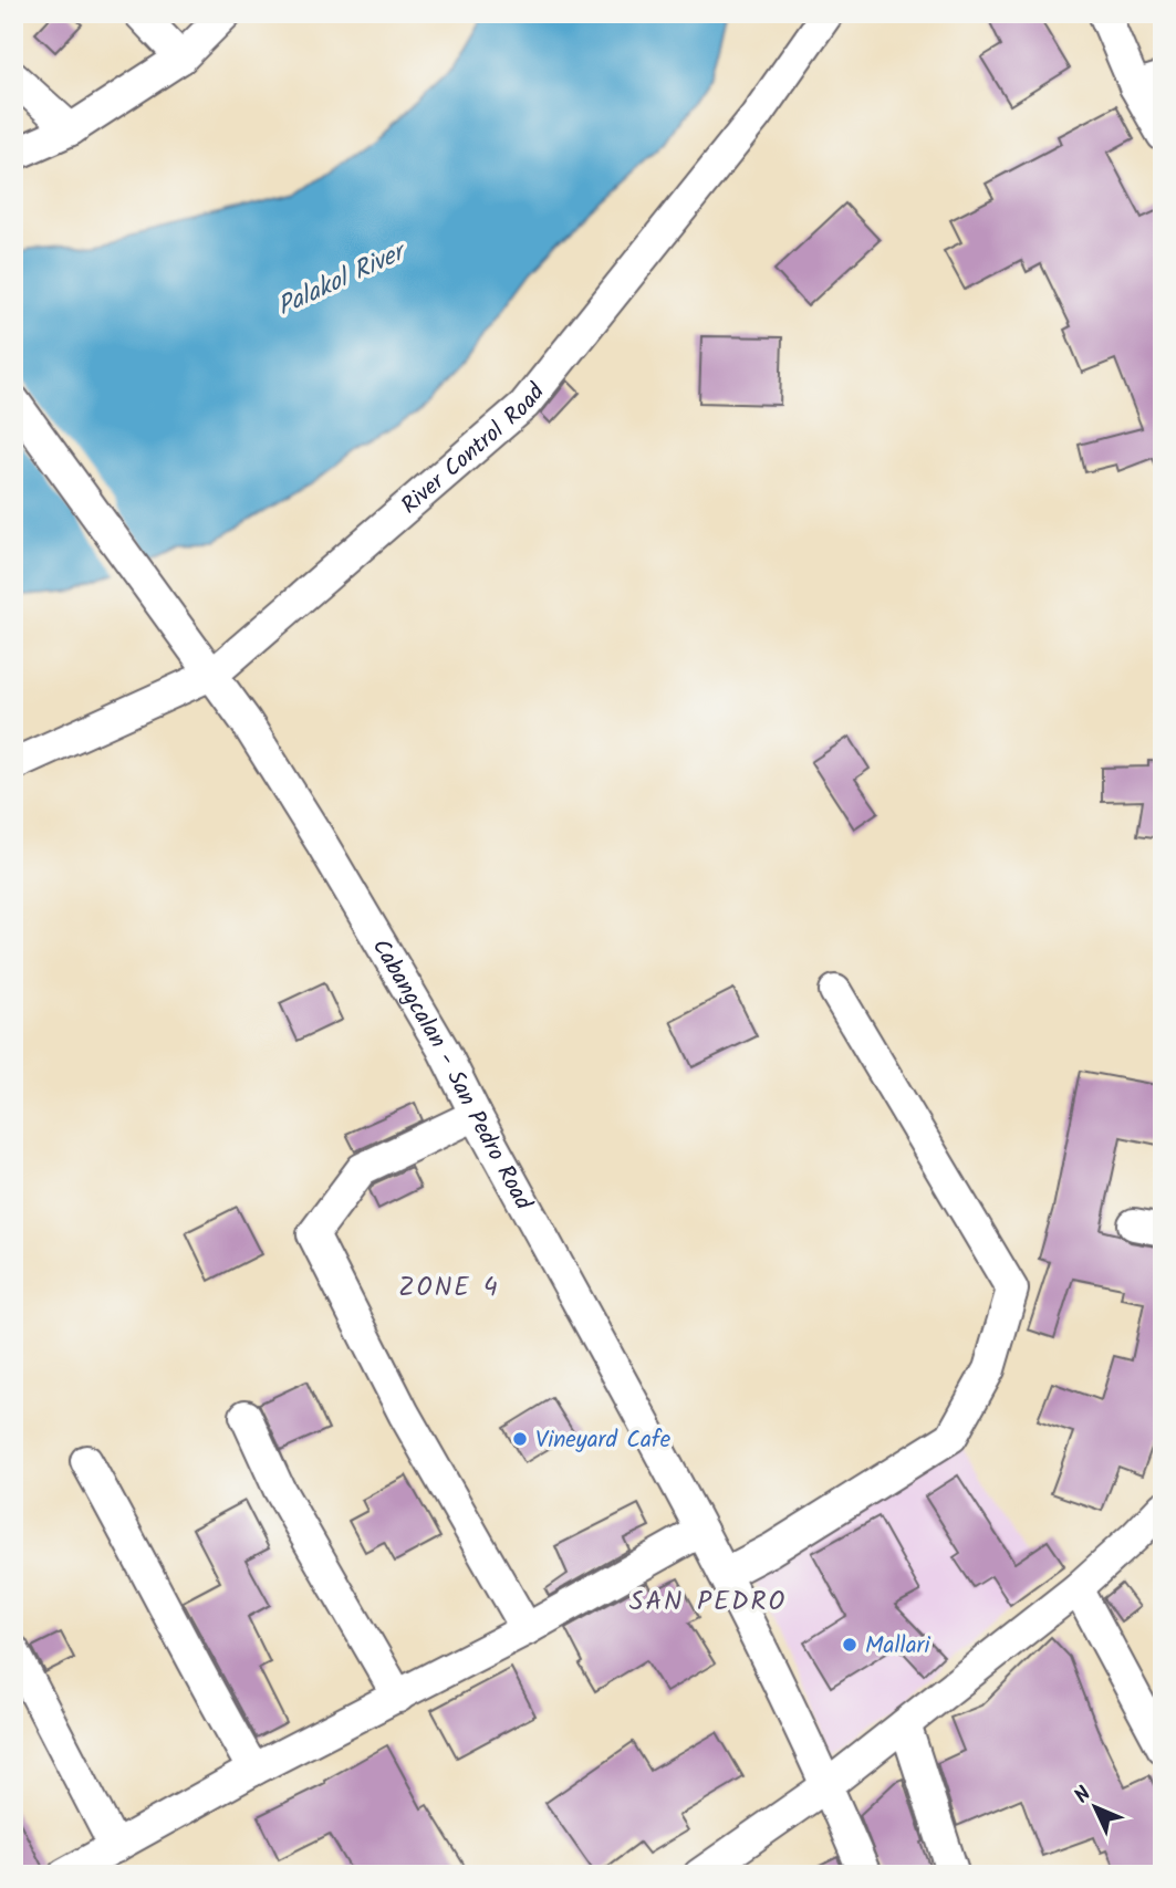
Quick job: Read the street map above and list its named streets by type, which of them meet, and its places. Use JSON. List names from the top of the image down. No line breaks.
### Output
{"streets":{"street":["River Control Road","Cabangcalan - San Pedro Road"]},"crossings":[["River Control Road","Cabangcalan - San Pedro Road"]],"districts":["ZONE 4","SAN PEDRO"],"water":["Palakol River"],"places":["Vineyard Cafe","Mallari"],"north":"top left"}
